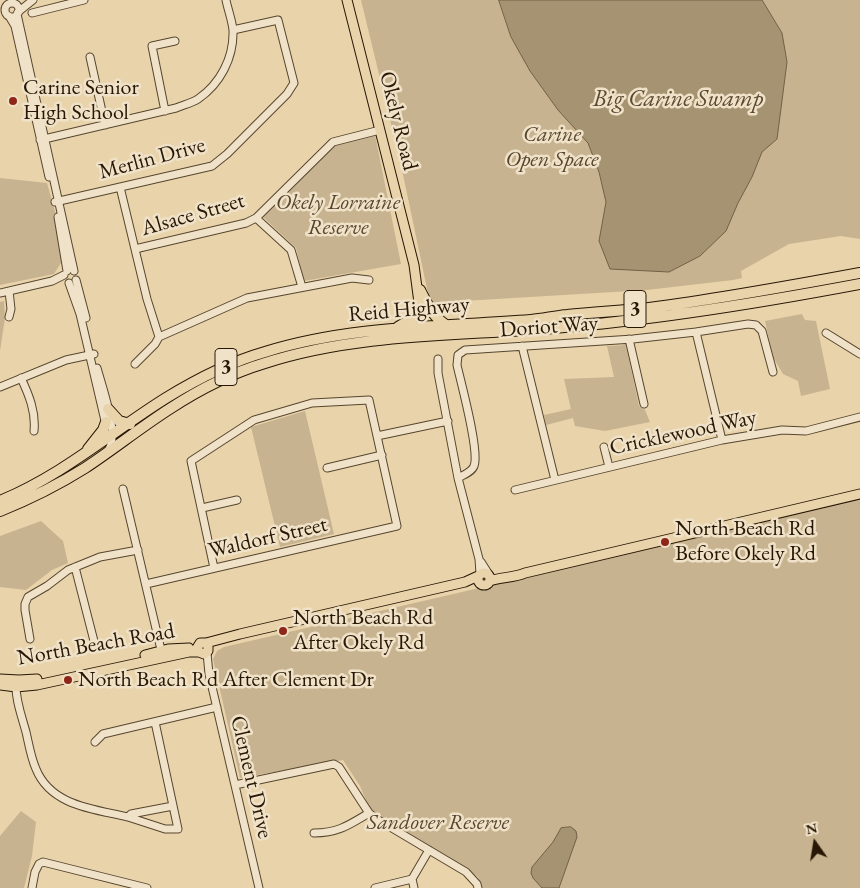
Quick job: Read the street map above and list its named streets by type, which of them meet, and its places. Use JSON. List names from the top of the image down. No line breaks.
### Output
{"streets":{"highway":["3","Reid Highway"],"main road":["Okely Road","North Beach Road"],"street":["Merlin Drive","Alsace Street","Doriot Way","Cricklewood Way","Waldorf Street","Clement Drive"]},"crossings":[["Okely Road","Alsace Street"],["Okely Road","Reid Highway"],["North Beach Road","Clement Drive"]],"water":["Big Carine Swamp"],"parks":["Carine Open Space","Okely Lorraine Reserve","Sandover Reserve"],"places":["Carine Senior High School","North Beach Rd Before Okely Rd","North Beach Rd After Okely Rd","North Beach Rd After Clement Dr"],"north":"top"}
